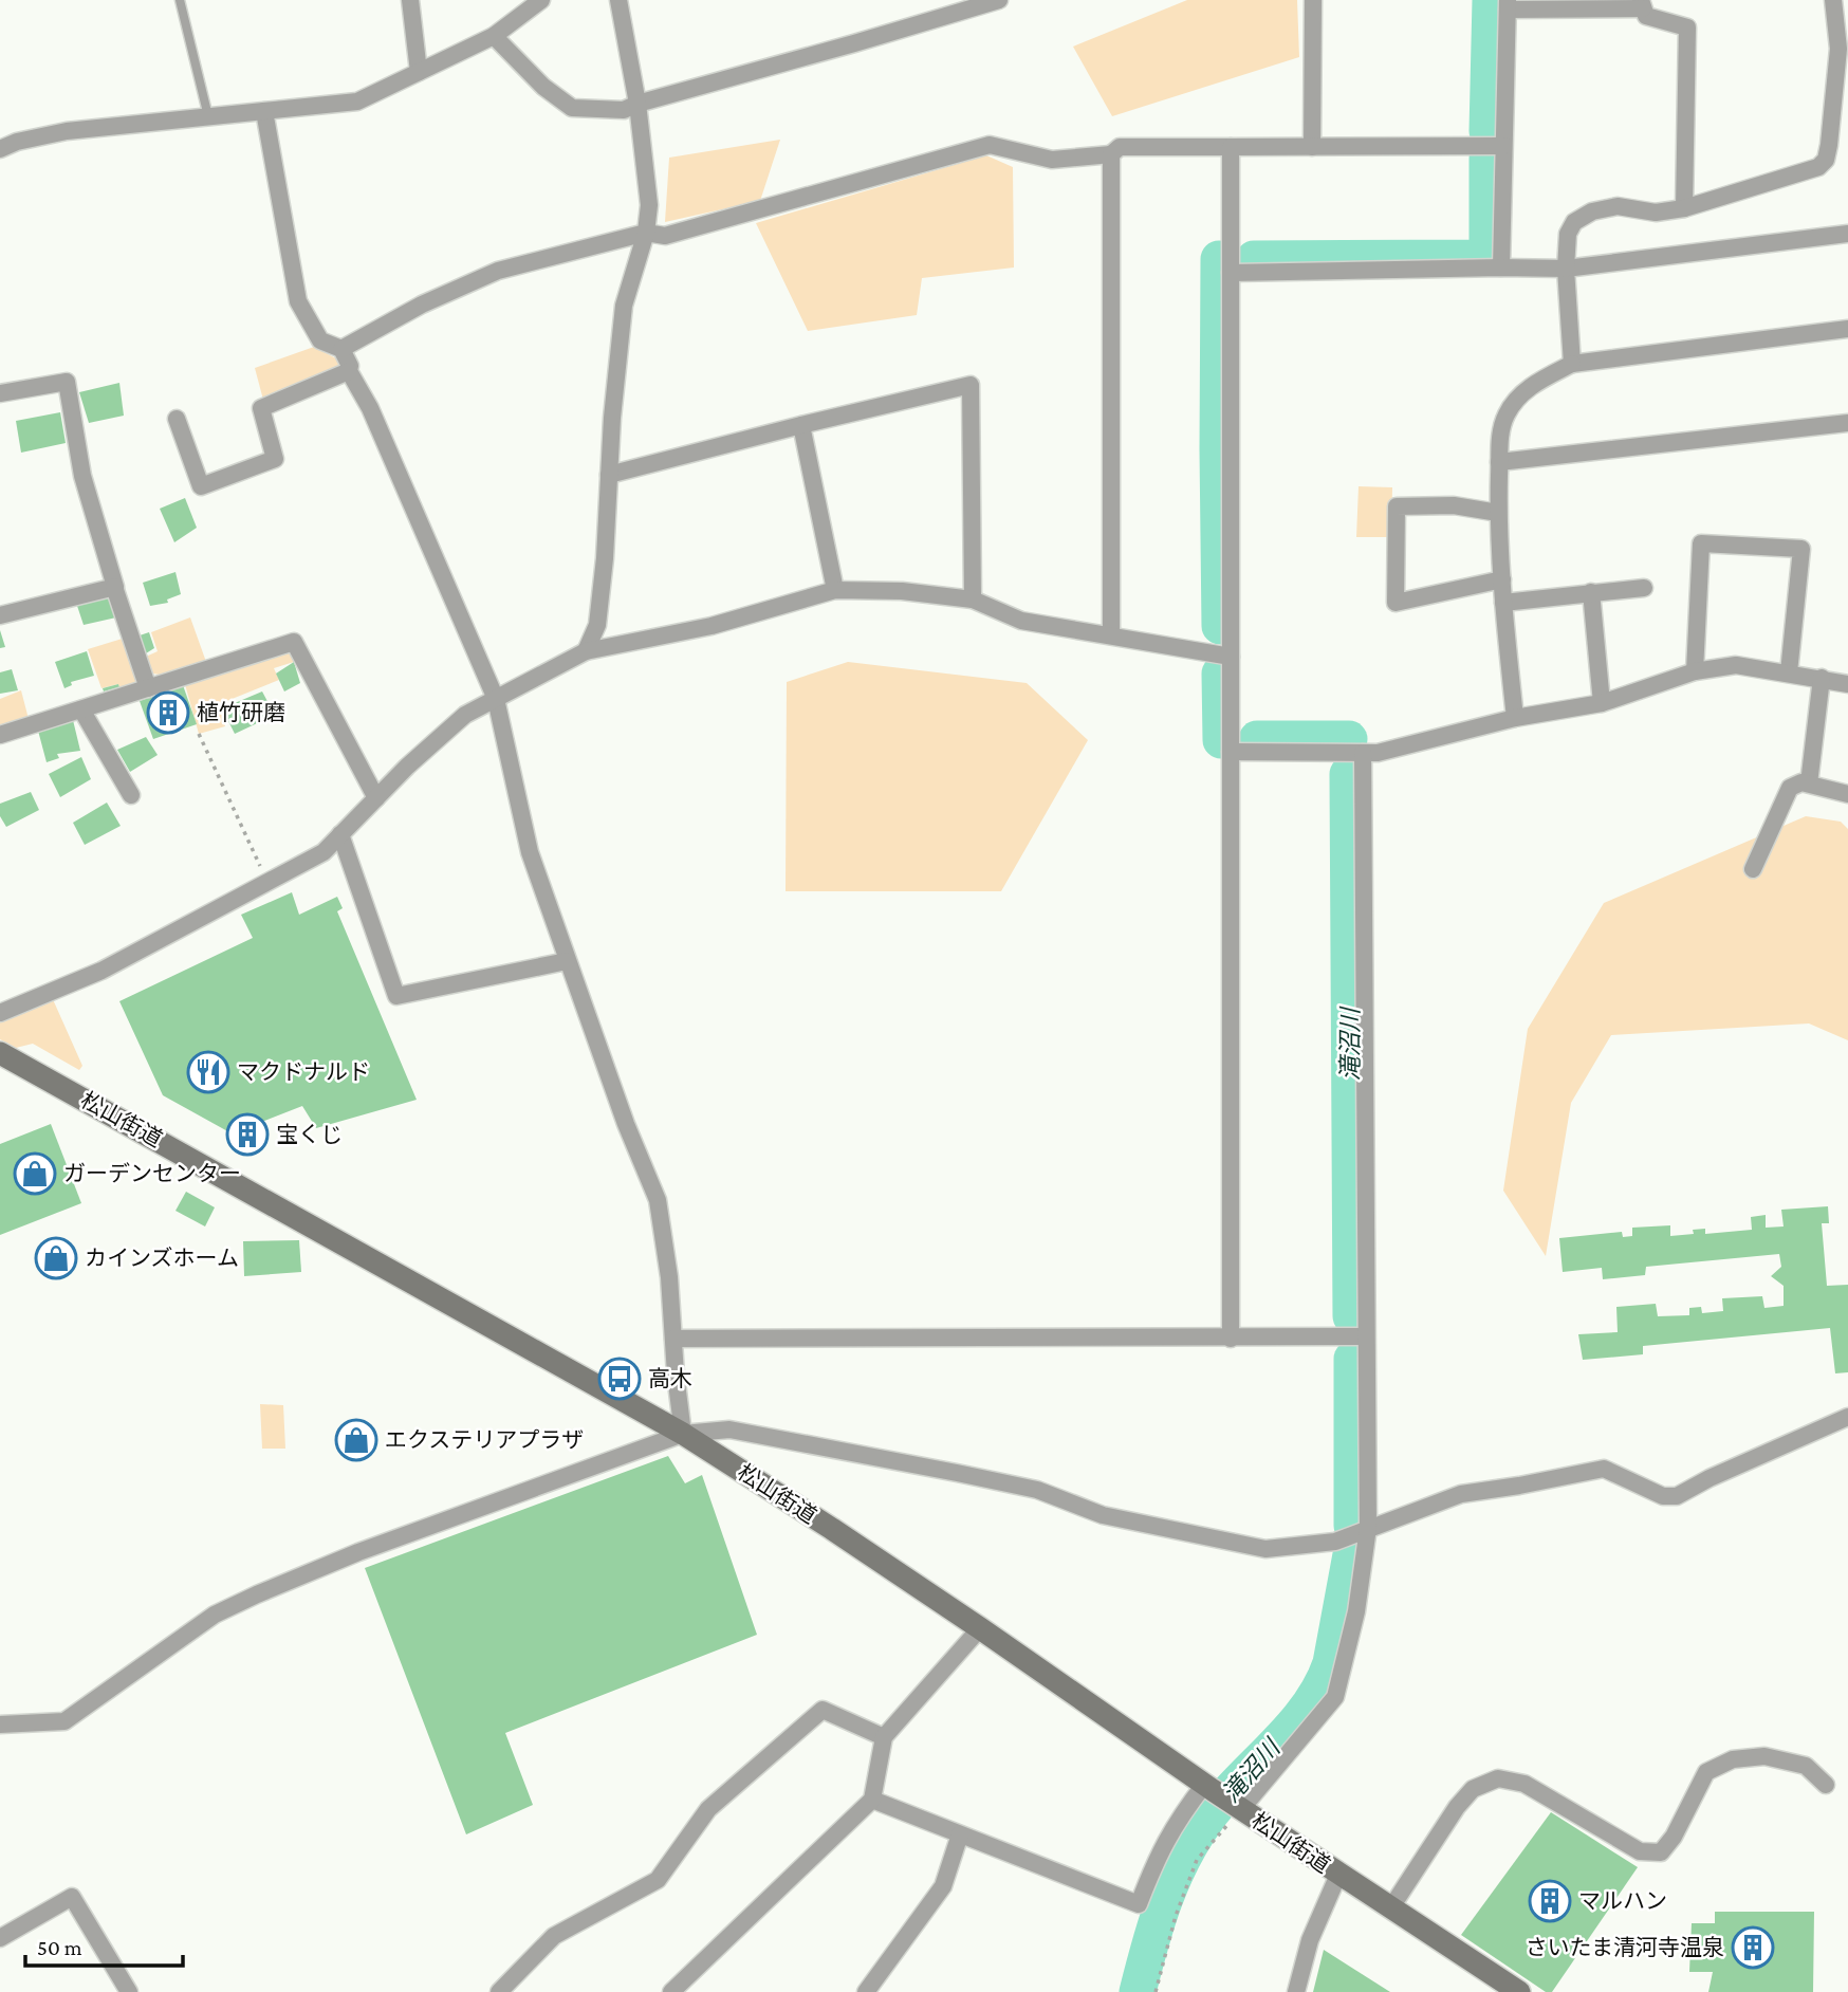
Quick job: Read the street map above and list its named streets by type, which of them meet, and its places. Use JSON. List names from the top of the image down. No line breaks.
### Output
{"streets":{"main road":["松山街道"]},"water":["滝沼川"],"places":{"building":["植竹研磨","宝くじ","マルハン","さいたま清河寺温泉"],"restaurant":["マクドナルド"],"shop":["ガーデンセンター","カインズホーム","エクステリアプラザ"],"bus stop":["高木"]},"scale_bar":"50 m"}
